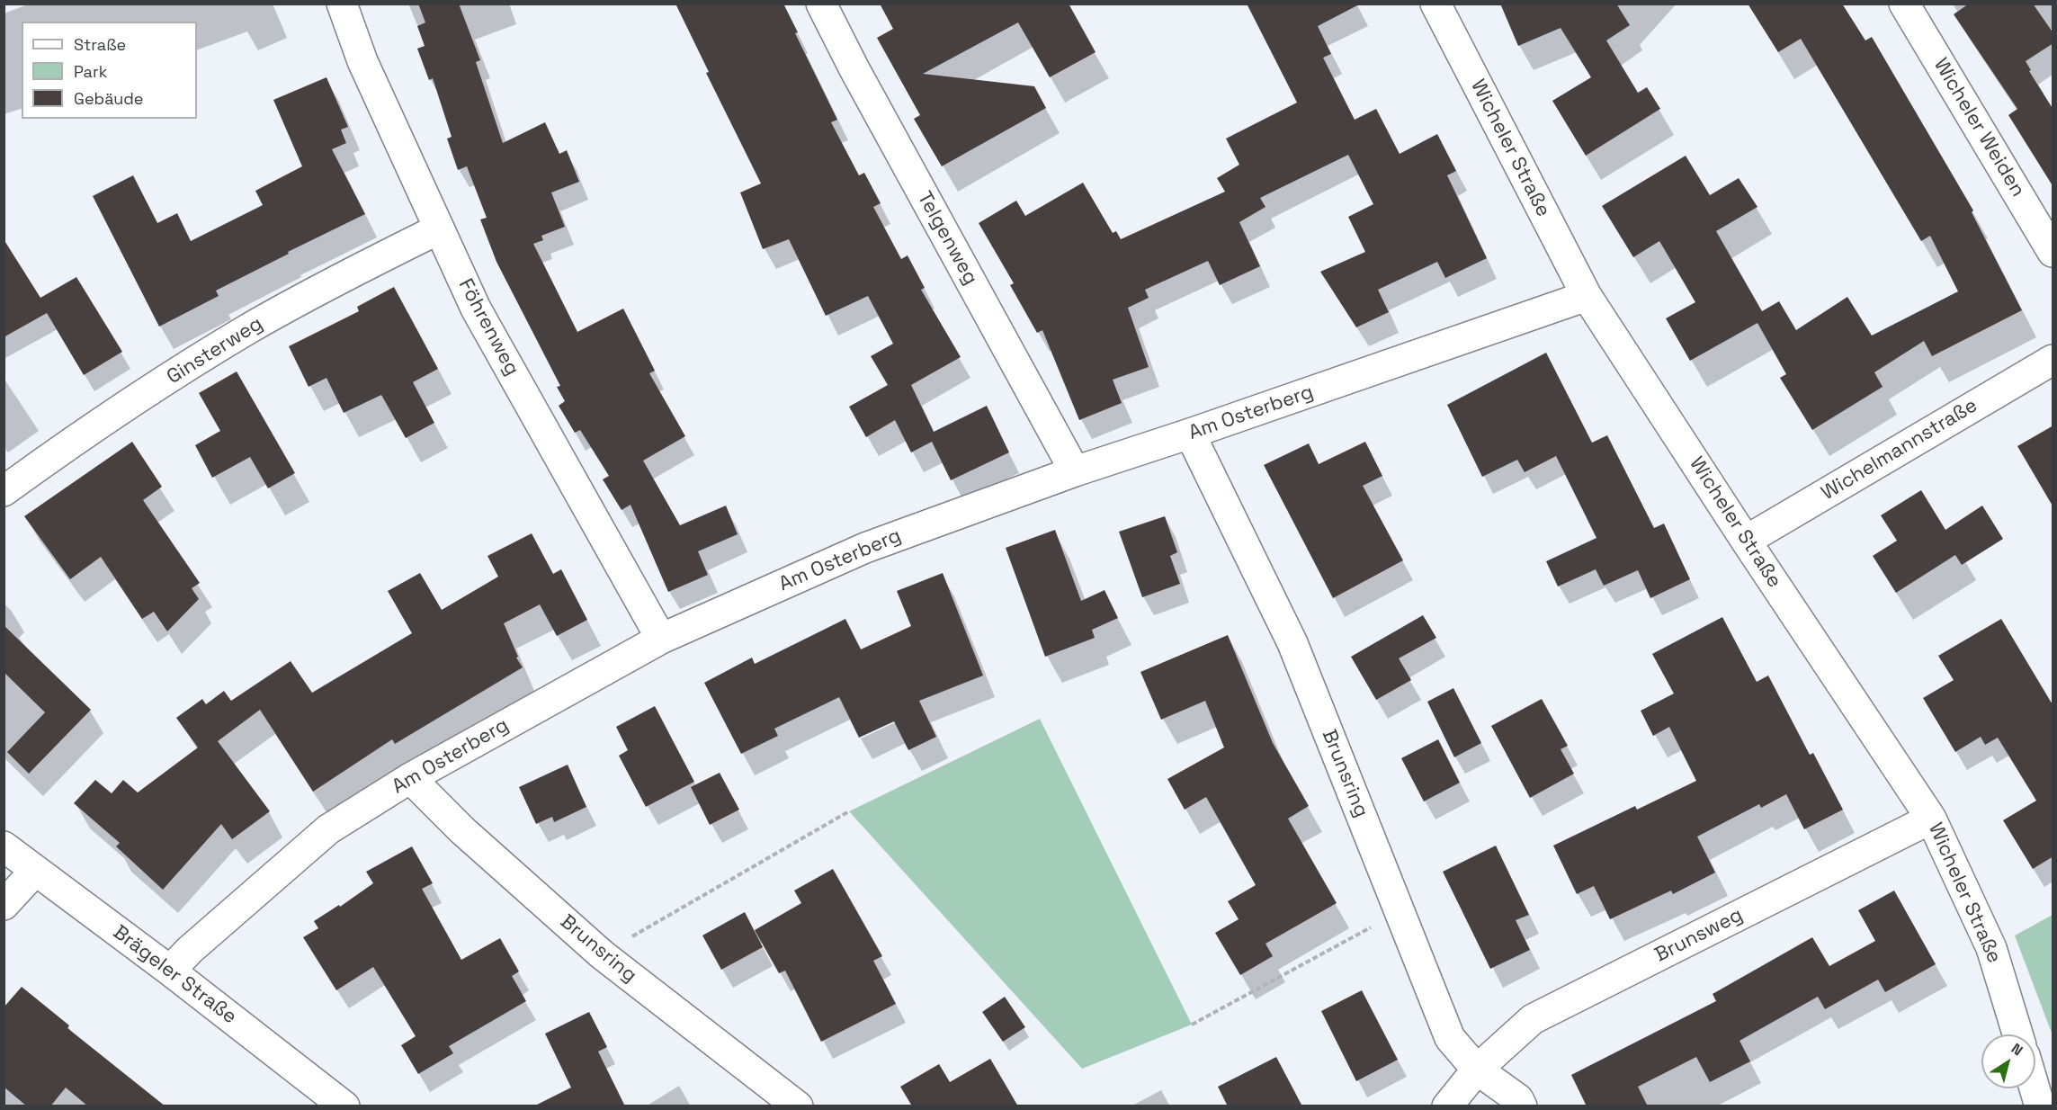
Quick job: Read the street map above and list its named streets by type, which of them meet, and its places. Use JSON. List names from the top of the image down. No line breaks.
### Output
{"streets":{"street":["Wicheler Weiden","Wicheler Straße","Telgenweg","Föhrenweg","Ginsterweg","Am Osterberg","Wichelmannstraße","Brunsring","Brunsweg","Brägeler Straße"]},"crossings":[["Wicheler Straße","Am Osterberg"],["Wicheler Straße","Wichelmannstraße"],["Wicheler Straße","Brunsweg"],["Telgenweg","Am Osterberg"],["Föhrenweg","Ginsterweg"],["Föhrenweg","Am Osterberg"],["Am Osterberg","Brunsring"],["Am Osterberg","Brägeler Straße"],["Brunsring","Brunsweg"]],"legend":["Straße","Park","Gebäude"],"north":"top right"}
